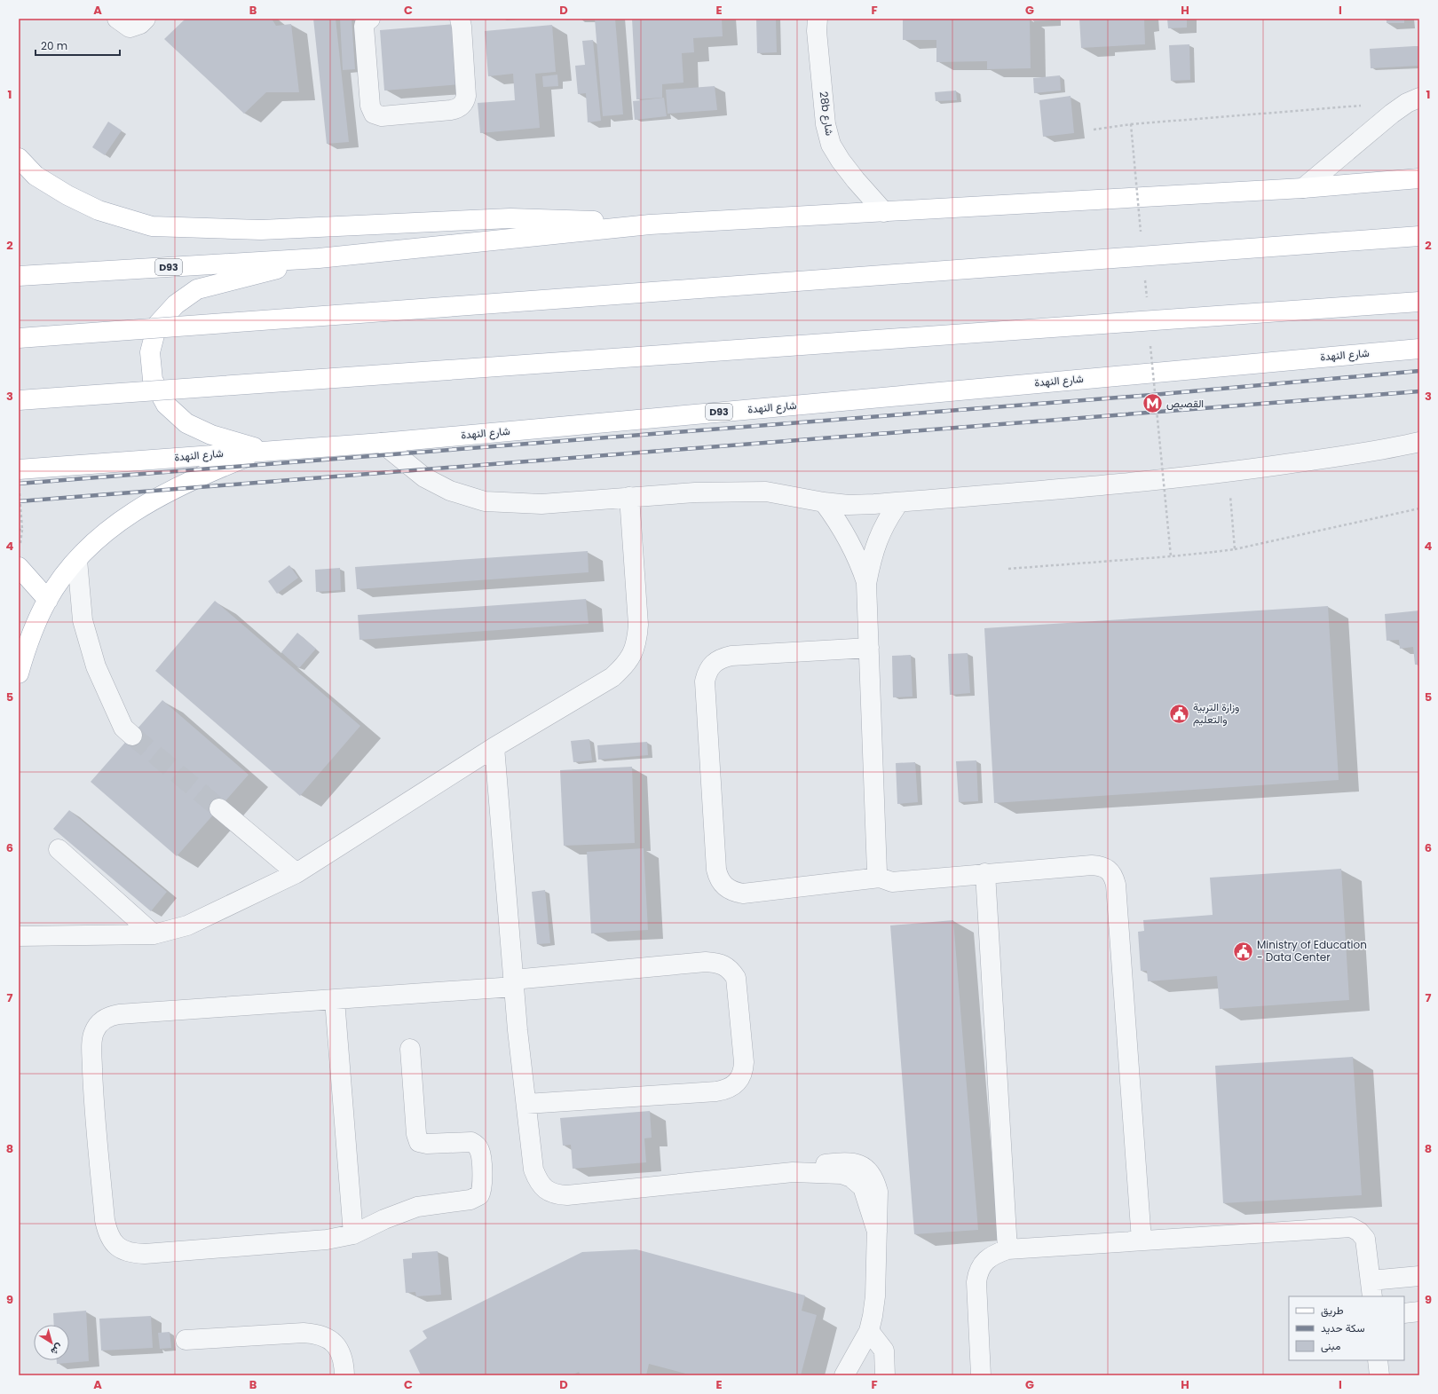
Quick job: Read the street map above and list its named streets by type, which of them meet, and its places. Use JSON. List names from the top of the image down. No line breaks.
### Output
{"streets":{"main road":["D93","شارع النهدة"],"street":["28b شارع"]},"crossings":[["28b شارع","D93"]],"places":{"metro station":["القصيص"],"public building":["وزارة التربية والتعليم","Ministry of Education - Data Center"]},"legend":["طريق","سكة حديد","مبنى"],"scale_bar":"20 m","north":"bottom right","grid":{"columns":["A","B","C","D","E","F","G","H","I"],"rows":["1","2","3","4","5","6","7","8","9"]}}
